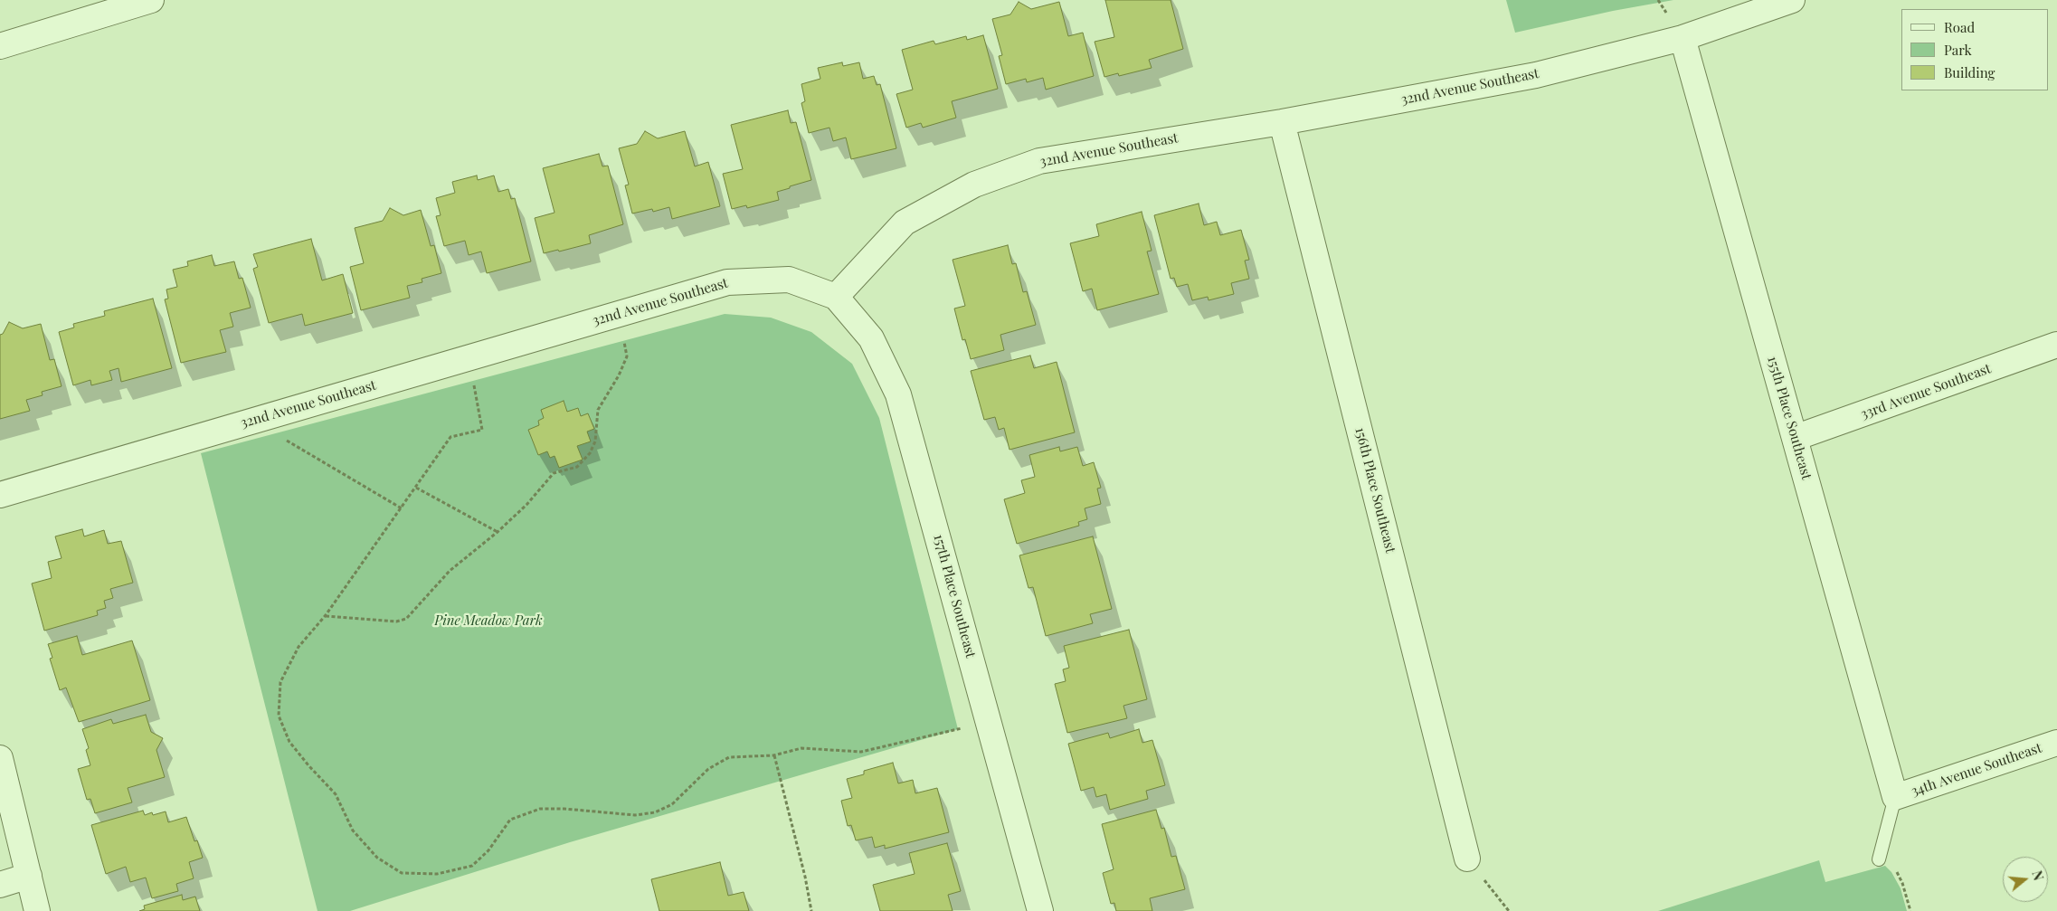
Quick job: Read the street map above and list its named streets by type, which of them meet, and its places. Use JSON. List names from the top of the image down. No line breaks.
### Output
{"streets":{"street":["32nd Avenue Southeast","33rd Avenue Southeast","155th Place Southeast","156th Place Southeast","157th Place Southeast","34th Avenue Southeast"]},"crossings":[["32nd Avenue Southeast","155th Place Southeast"],["32nd Avenue Southeast","156th Place Southeast"],["32nd Avenue Southeast","157th Place Southeast"],["33rd Avenue Southeast","155th Place Southeast"],["155th Place Southeast","34th Avenue Southeast"]],"parks":["Pine Meadow Park"],"legend":["Road","Park","Building"],"north":"right"}
